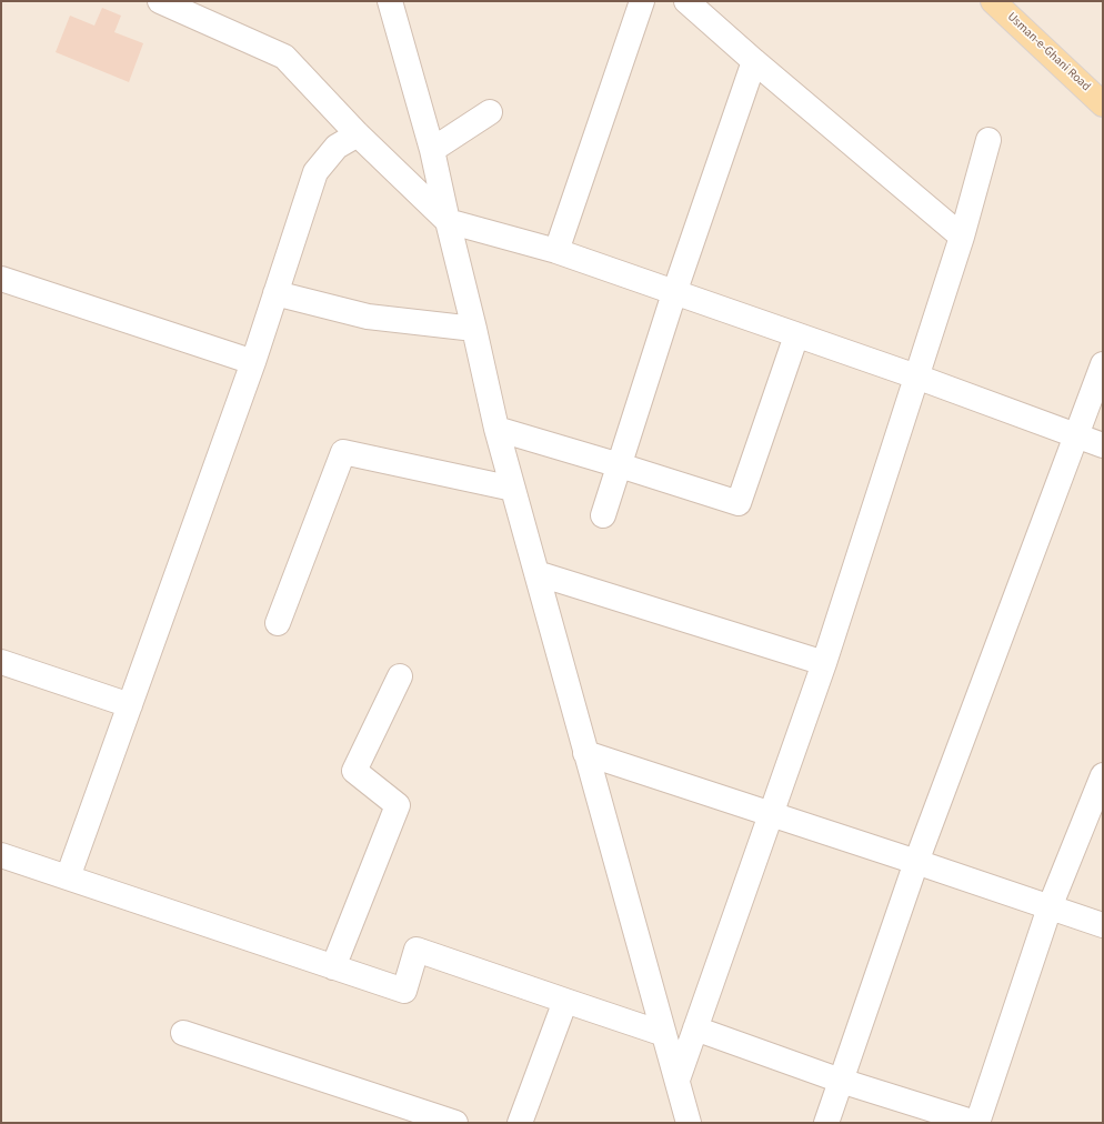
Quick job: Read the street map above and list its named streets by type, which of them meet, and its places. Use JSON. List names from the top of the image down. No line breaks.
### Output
{"streets":{"main road":["Usman-e-Ghani Road"]}}
